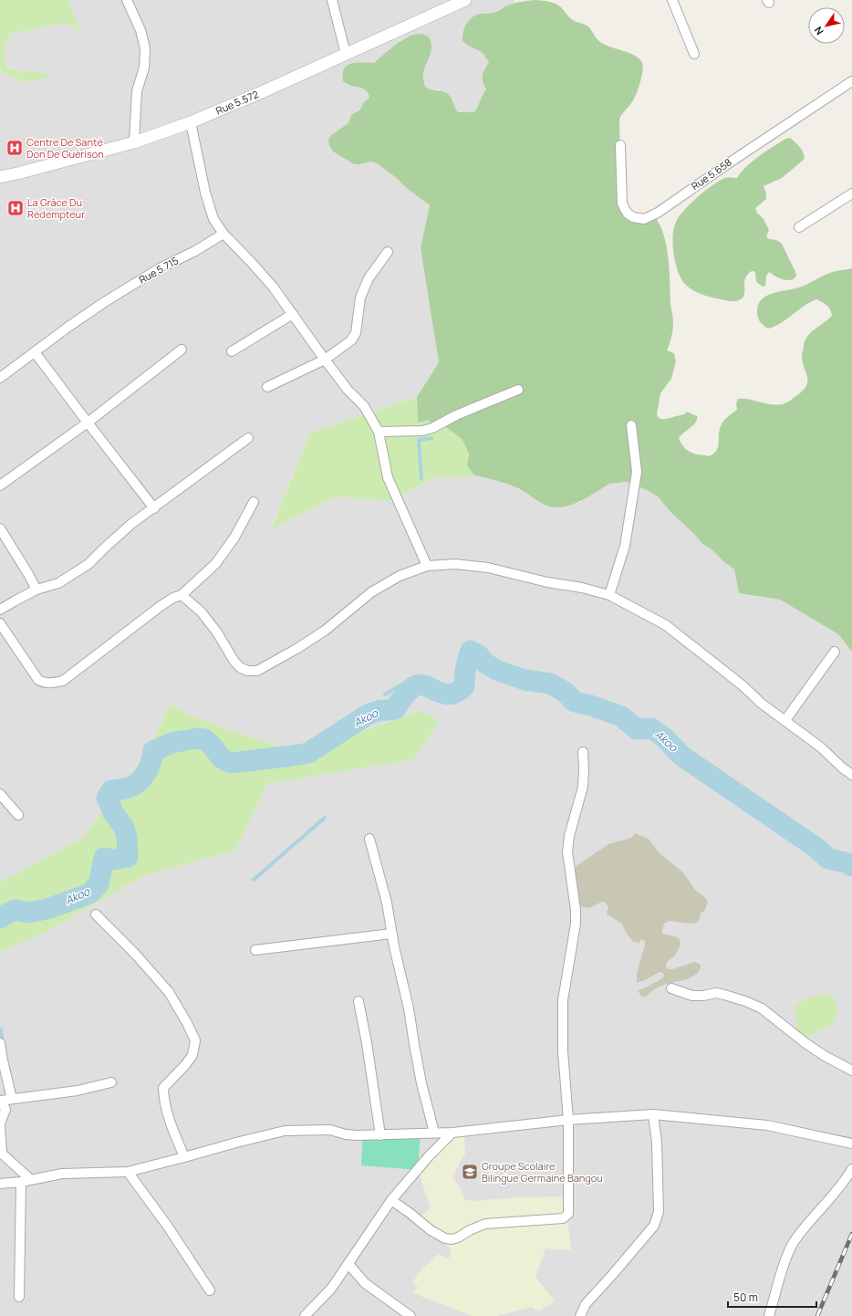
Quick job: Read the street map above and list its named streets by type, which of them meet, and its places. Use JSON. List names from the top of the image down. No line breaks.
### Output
{"streets":{"street":["Rue 5.572","Rue 5.658","Rue 5.715"]},"water":["Akoo"],"places":{"hospital":["Centre De Santé Don De Guérison","La Grâce Du Rédempteur"],"school or university":["Groupe Scolaire Bilingue Germaine Bangou"]},"scale_bar":"50 m","north":"bottom left"}
